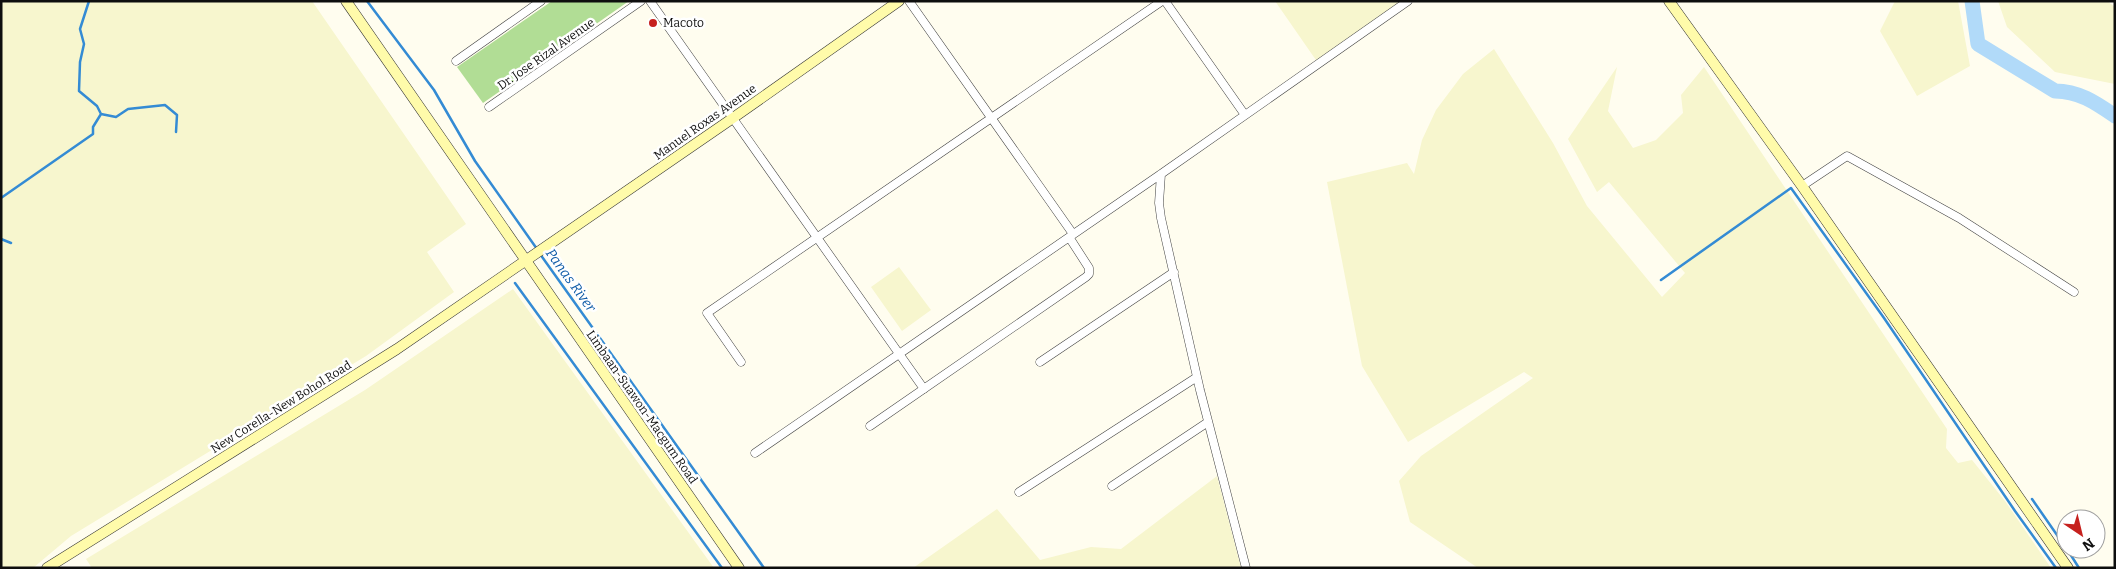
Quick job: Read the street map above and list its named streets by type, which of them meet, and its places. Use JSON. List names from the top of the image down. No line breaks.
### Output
{"streets":{"street":["Dr. Jose Rizal Avenue","Manuel Roxas Avenue","New Corella-New Bohol Road","Limbaan-Suawon-Macgum Road"]},"crossings":[["Manuel Roxas Avenue","New Corella-New Bohol Road"],["Manuel Roxas Avenue","Limbaan-Suawon-Macgum Road"],["New Corella-New Bohol Road","Limbaan-Suawon-Macgum Road"]],"water":["Panas River"],"places":["Macoto"],"north":"bottom right"}
